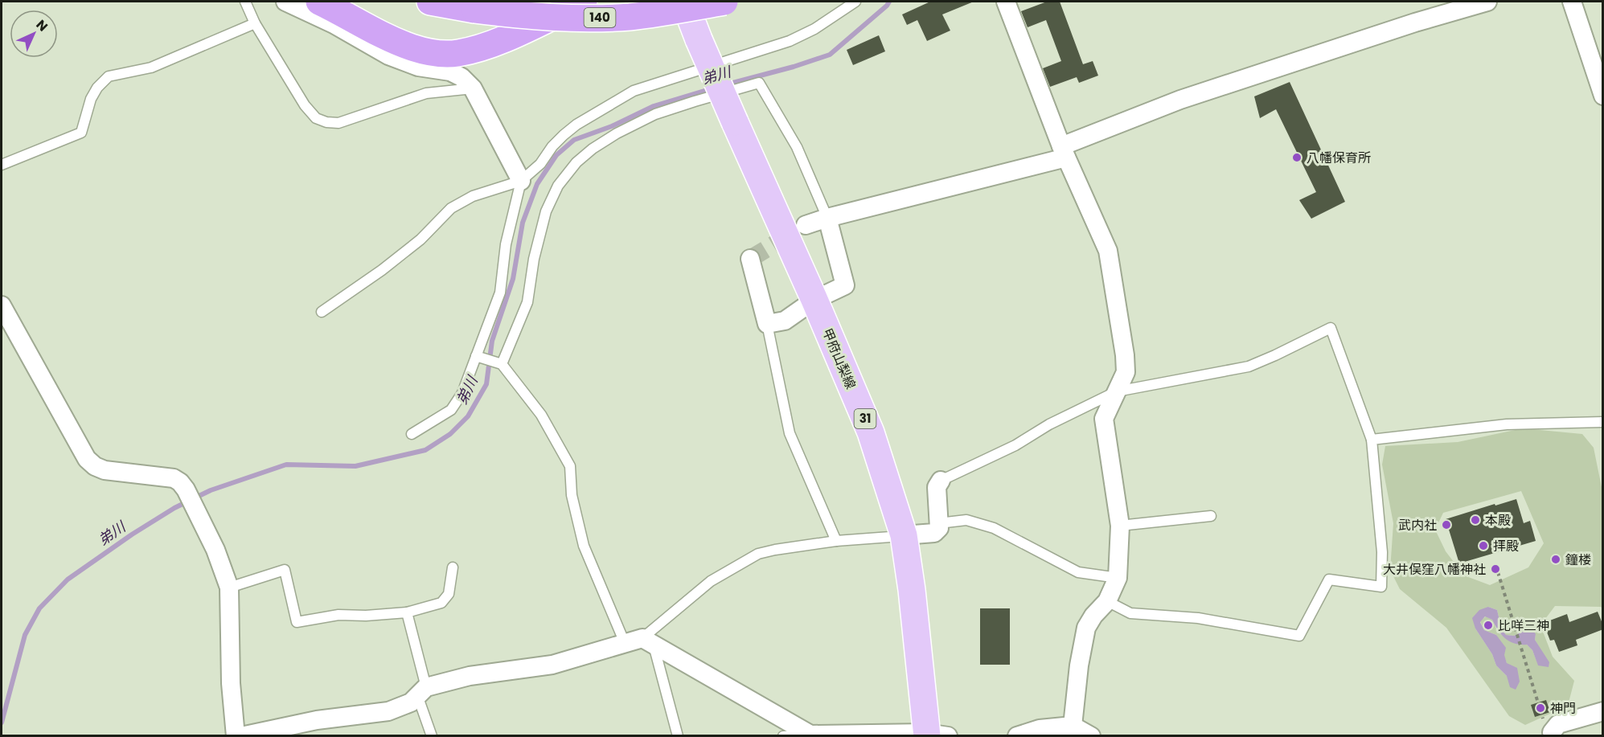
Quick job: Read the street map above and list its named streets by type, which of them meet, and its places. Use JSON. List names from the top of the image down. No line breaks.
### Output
{"streets":{"highway":["140"],"main road":["甲府山梨線","31"]},"water":["弟川"],"places":["八幡保育所","本殿","武内社","拝殿","鐘楼","大井俣窪八幡神社","比咩三神","神門"],"north":"top right"}
